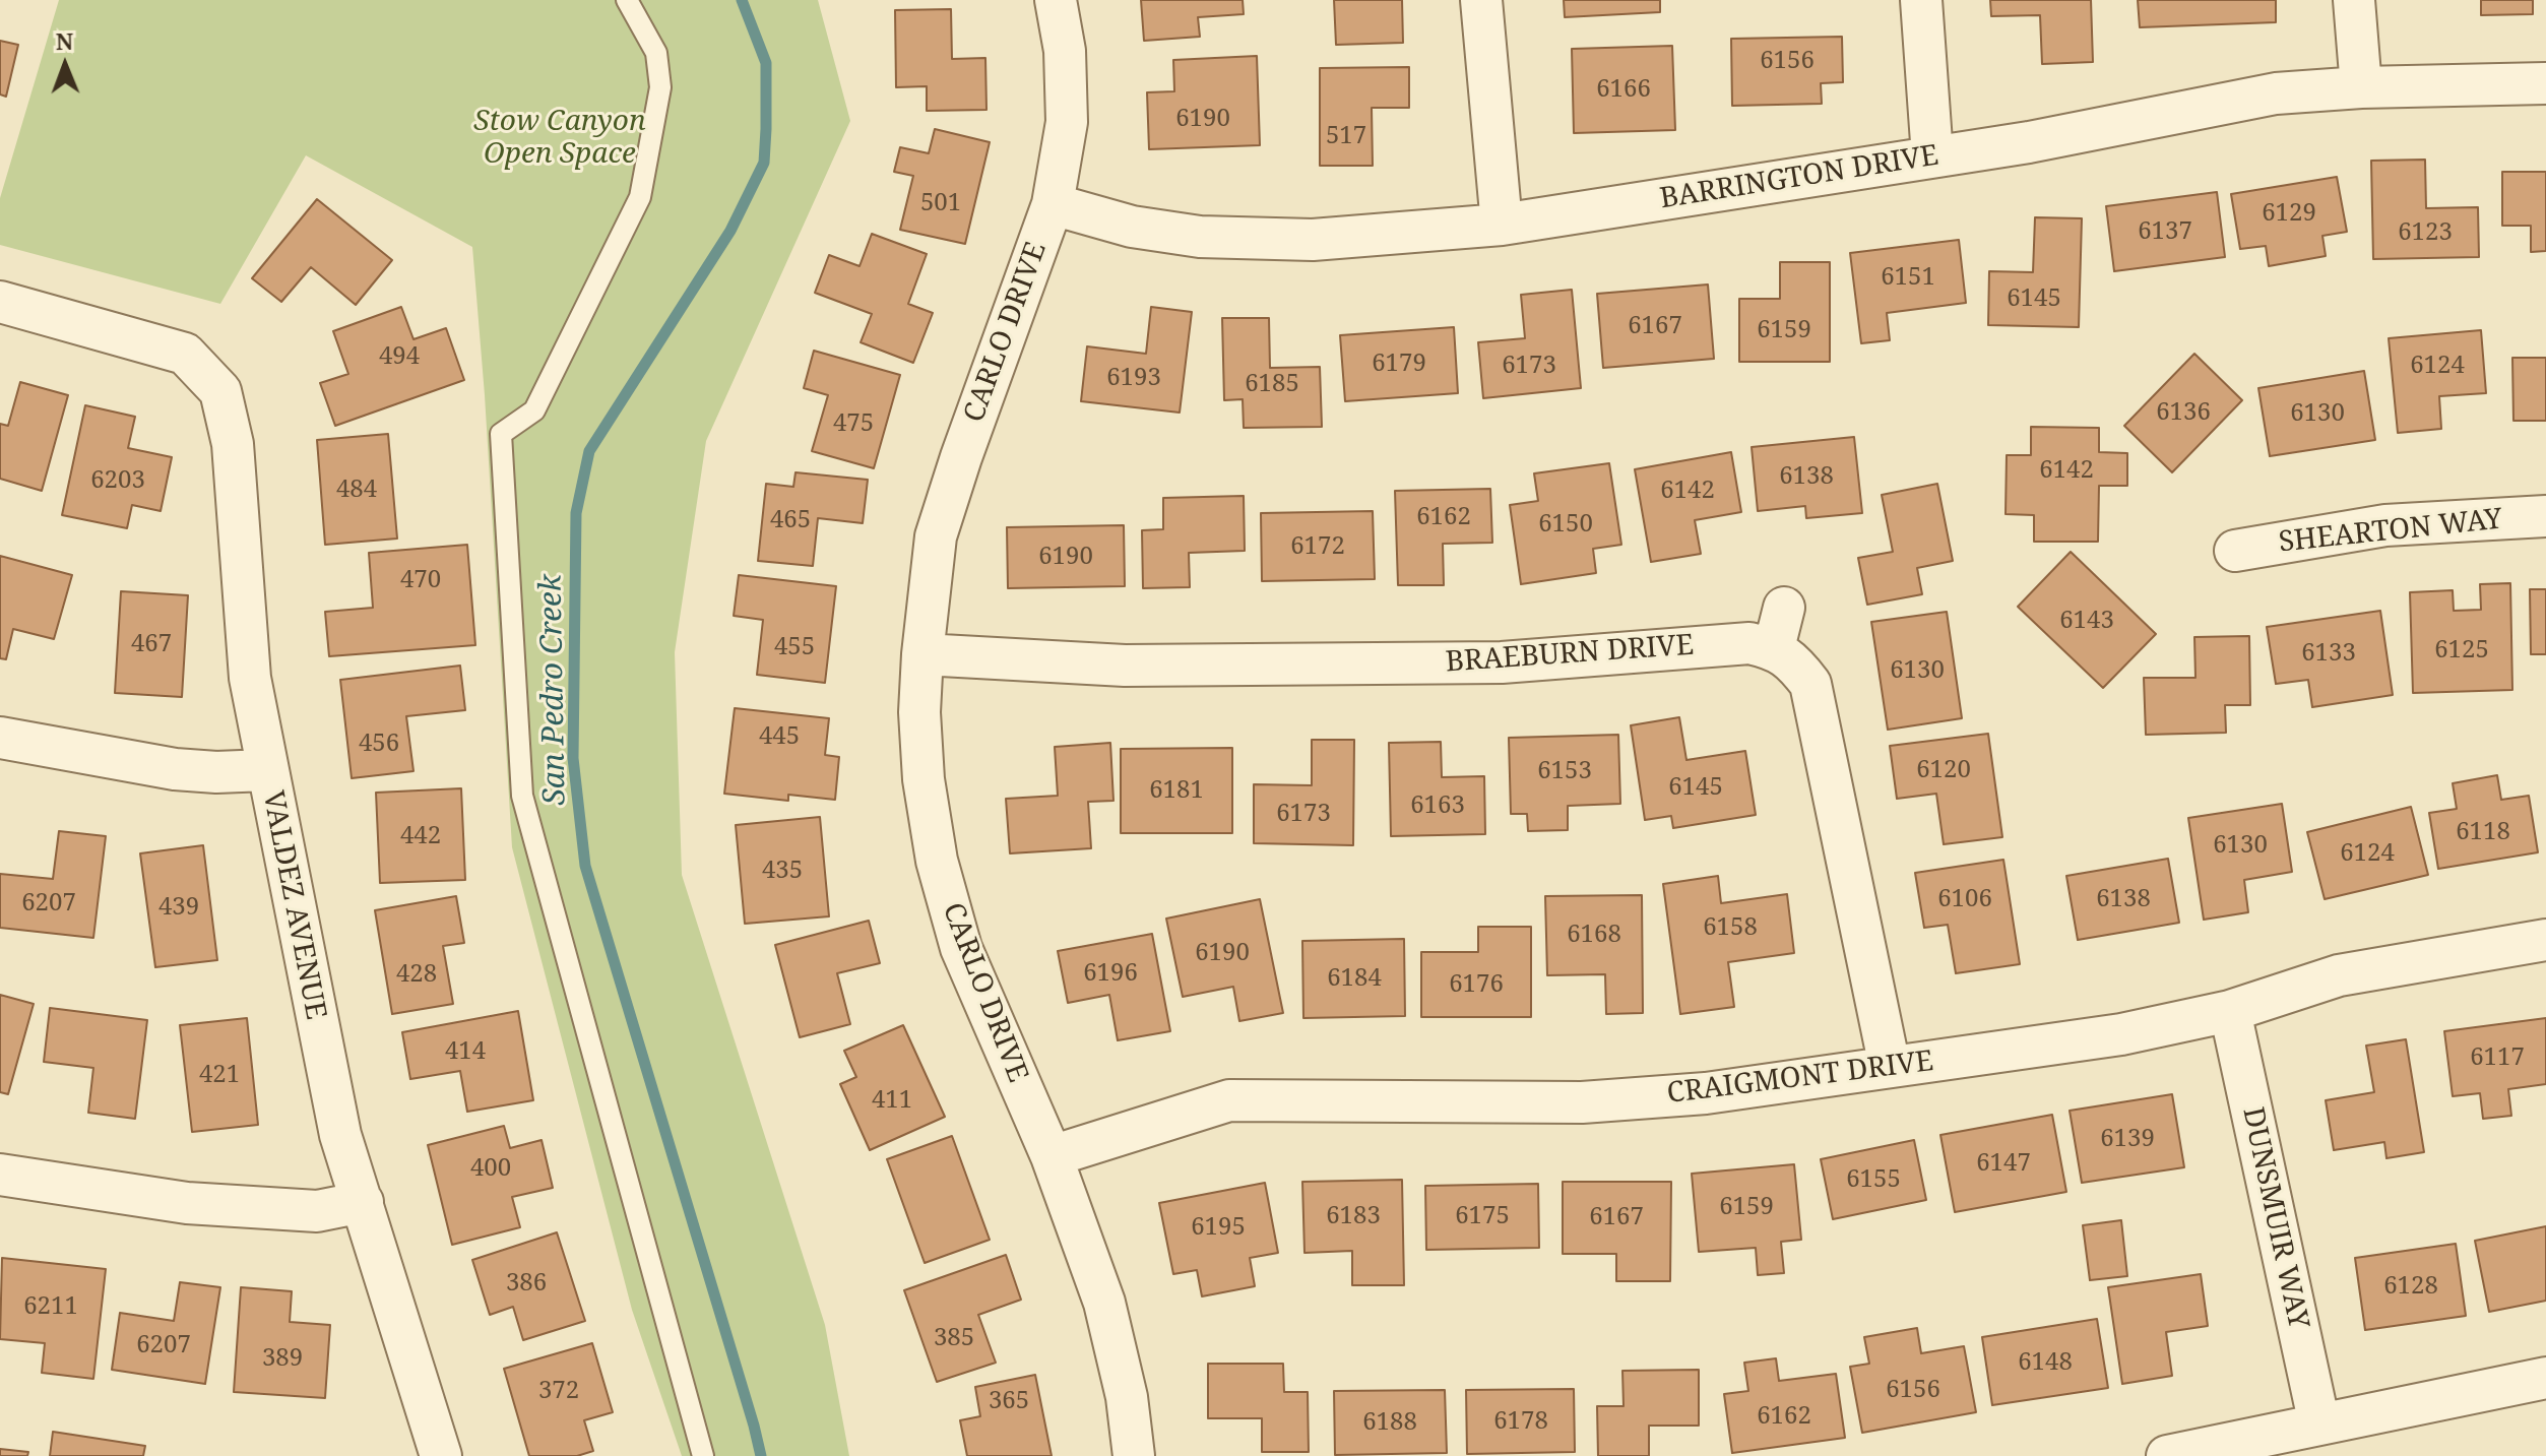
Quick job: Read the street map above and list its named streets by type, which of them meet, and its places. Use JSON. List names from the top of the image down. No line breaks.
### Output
{"streets":{"street":["BARRINGTON DRIVE","CARLO DRIVE","SHEARTON WAY","BRAEBURN DRIVE","VALDEZ AVENUE","CRAIGMONT DRIVE","DUNSMUIR WAY"]},"crossings":[["BARRINGTON DRIVE","CARLO DRIVE"],["CARLO DRIVE","BRAEBURN DRIVE"],["CARLO DRIVE","CRAIGMONT DRIVE"],["CRAIGMONT DRIVE","DUNSMUIR WAY"]],"water":["San Pedro Creek"],"parks":["Stow Canyon Open Space"],"house_numbers":["6156","6166","6190","517","501","6129","6137","6123","6151","6145","6167","6159","494","6179","6173","6124","6193","6185","6136","6130","475","6142","6138","6203","484","6142","6162","465","6150","6172","6190","470","6143","467","455","6125","6133","6130","445","456","6120","6153","6145","6181","6163","6173","6118","442","6130","6124","435","6106","6138","6207","439","6158","6168","6190","6196","428","6184","6176","414","6117","421","411","6139","6147","400","6155","6159","6183","6175","6167","6195","386","6128","6211","385","6207","389","6148","6156","372","365","6162","6178","6188"],"north":"top"}
